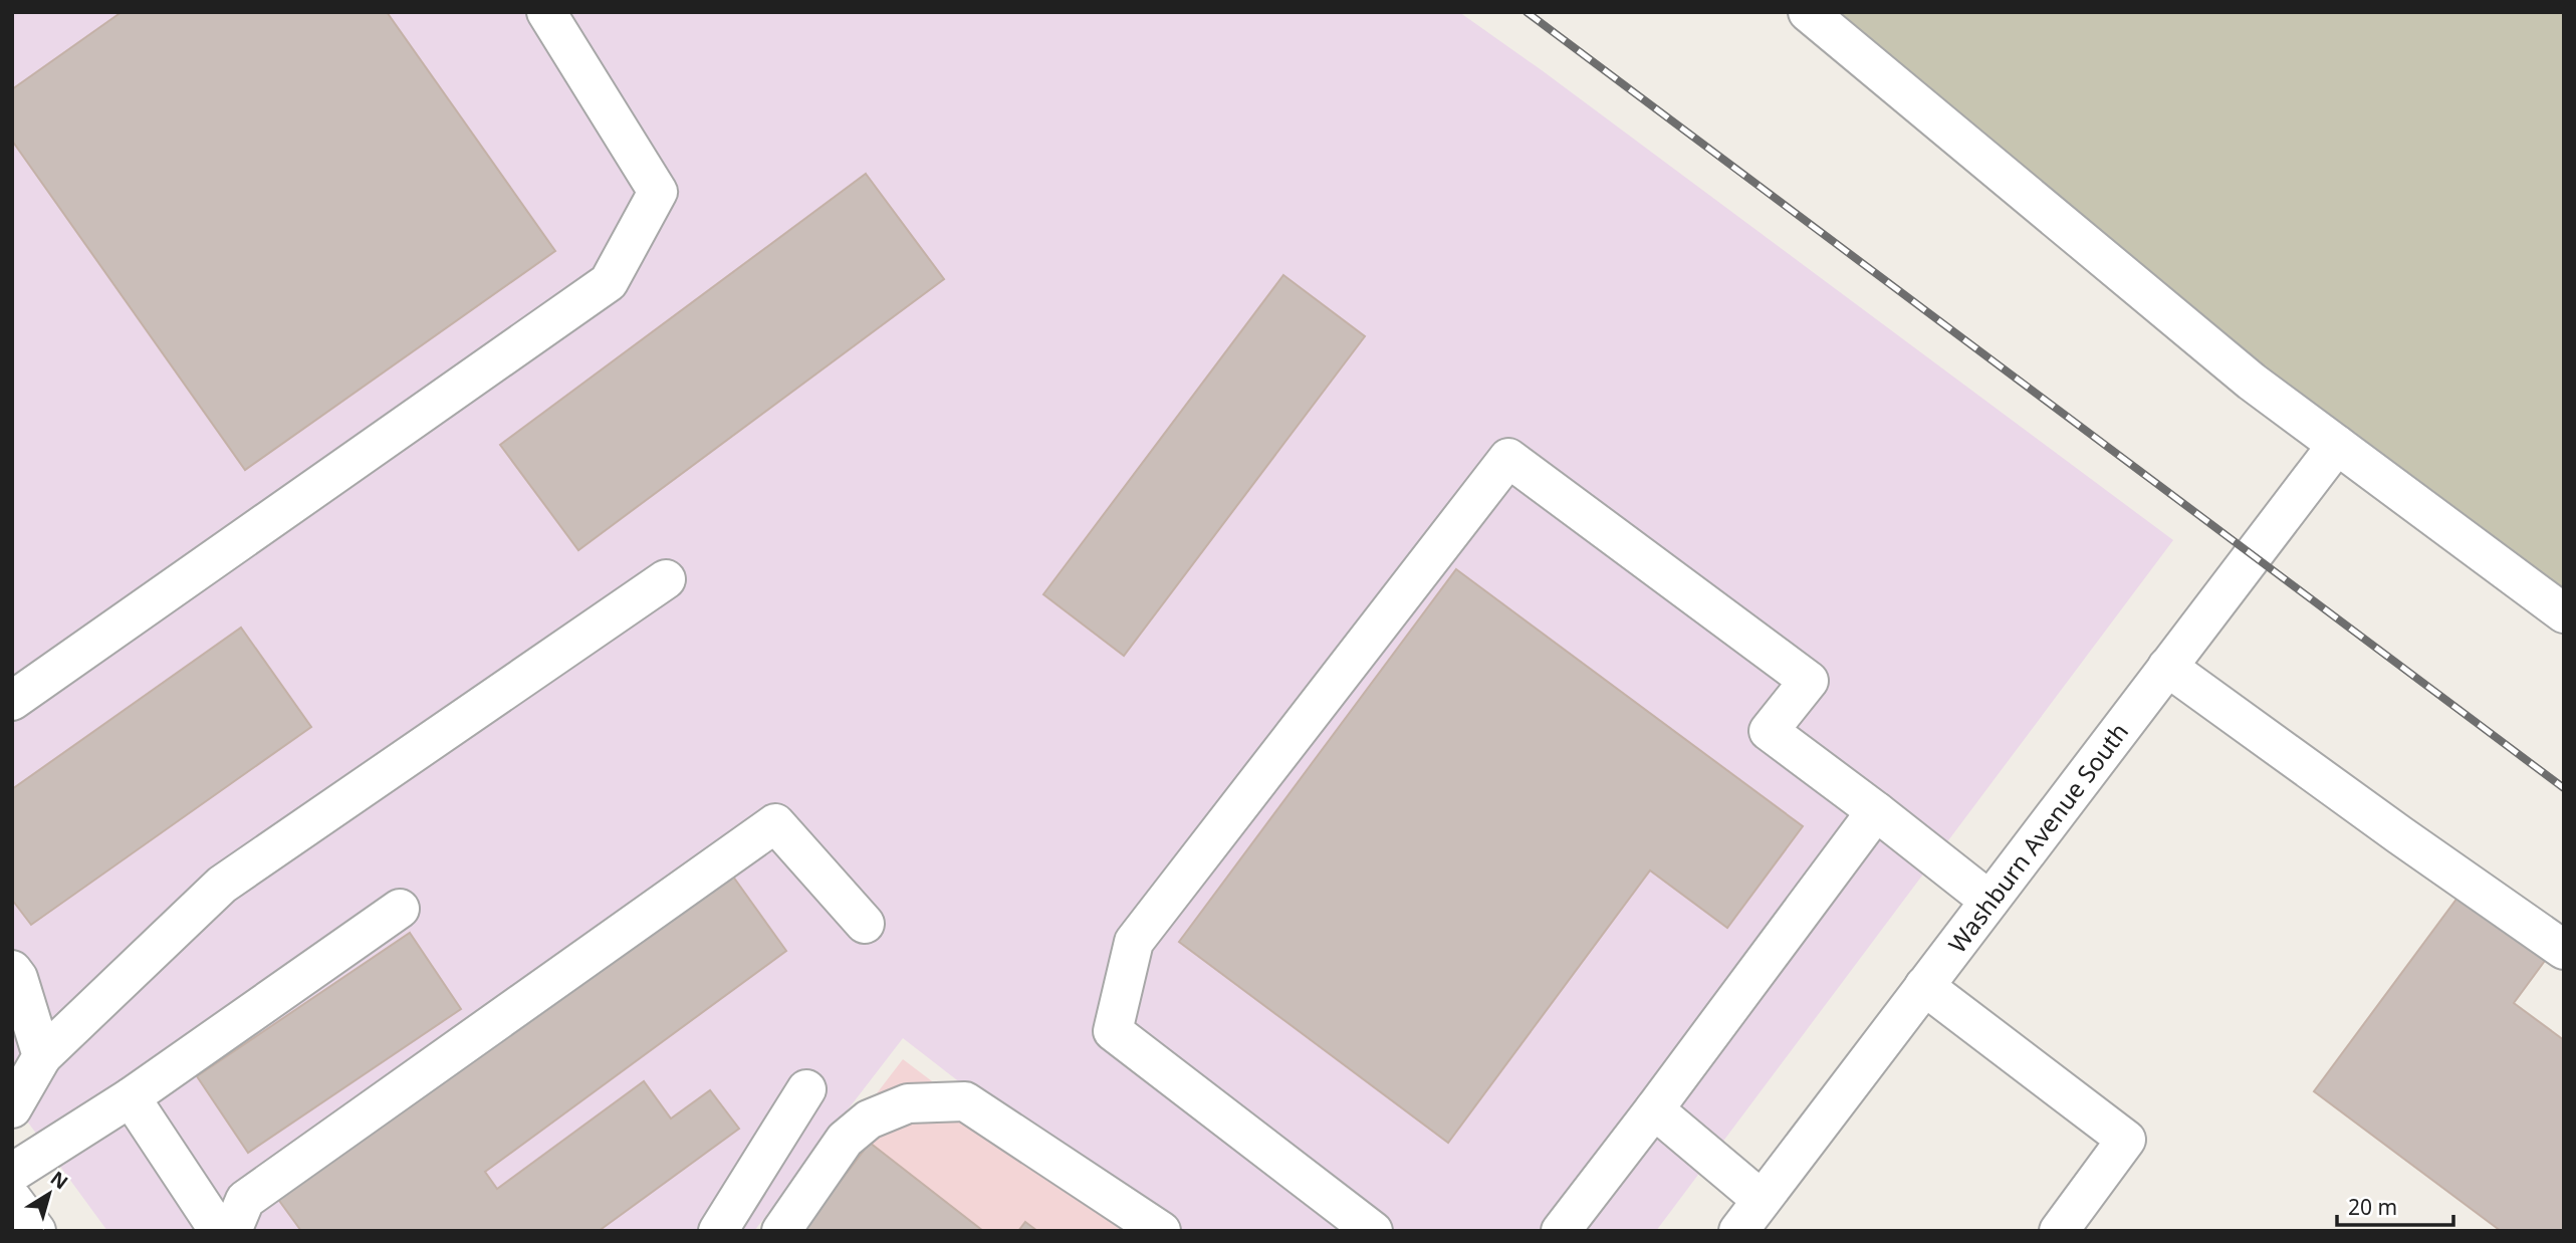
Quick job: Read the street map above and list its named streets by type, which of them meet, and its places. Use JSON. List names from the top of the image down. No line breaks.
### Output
{"streets":{"street":["Washburn Avenue South"]},"scale_bar":"20 m","north":"top right"}
